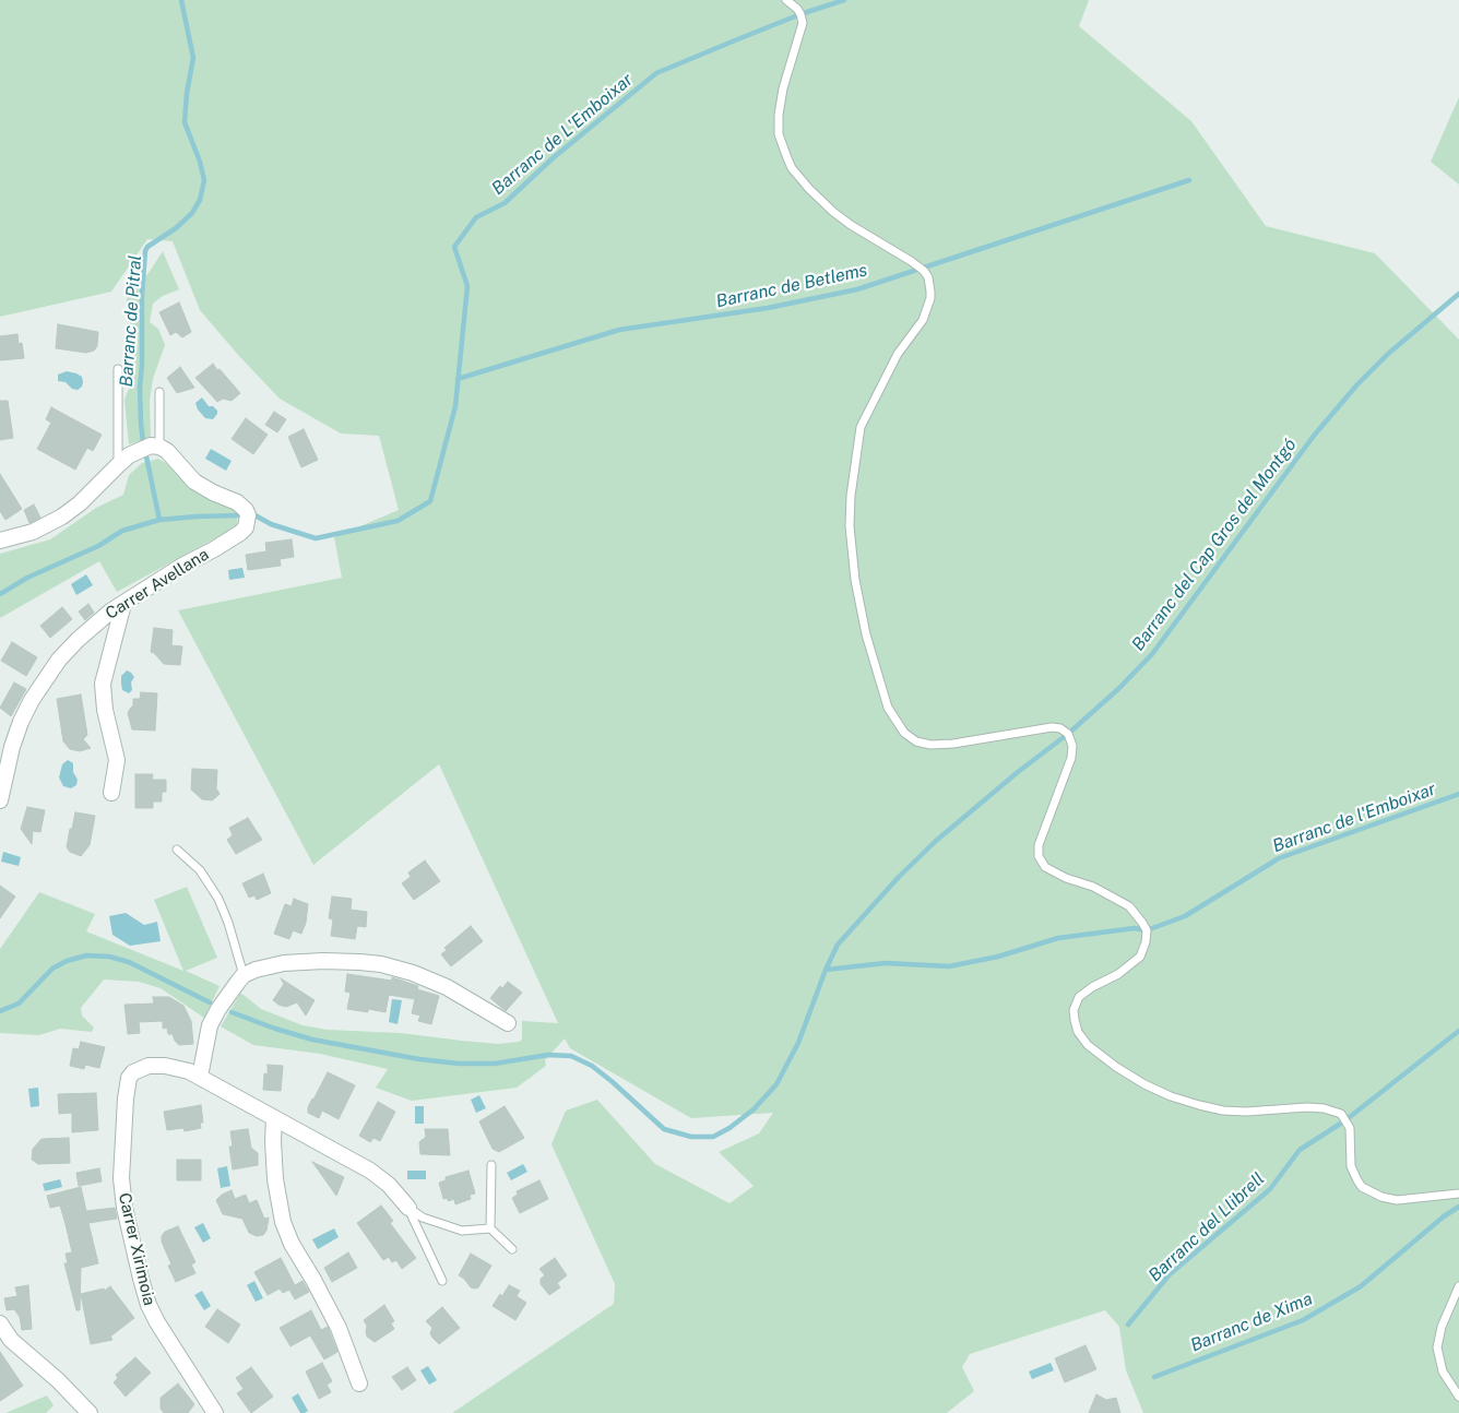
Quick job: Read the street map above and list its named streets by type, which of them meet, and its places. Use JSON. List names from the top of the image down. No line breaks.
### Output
{"streets":{"street":["Carrer Avellana","Carrer Xirimoia"]},"water":["Barranc de L'Emboixar","Barranc de Betlems","Barranc de Pitral","Barranc del Cap Gros del Montgó","Barranc de l'Emboixar","Barranc del Llibrell","Barranc de Xima"]}
